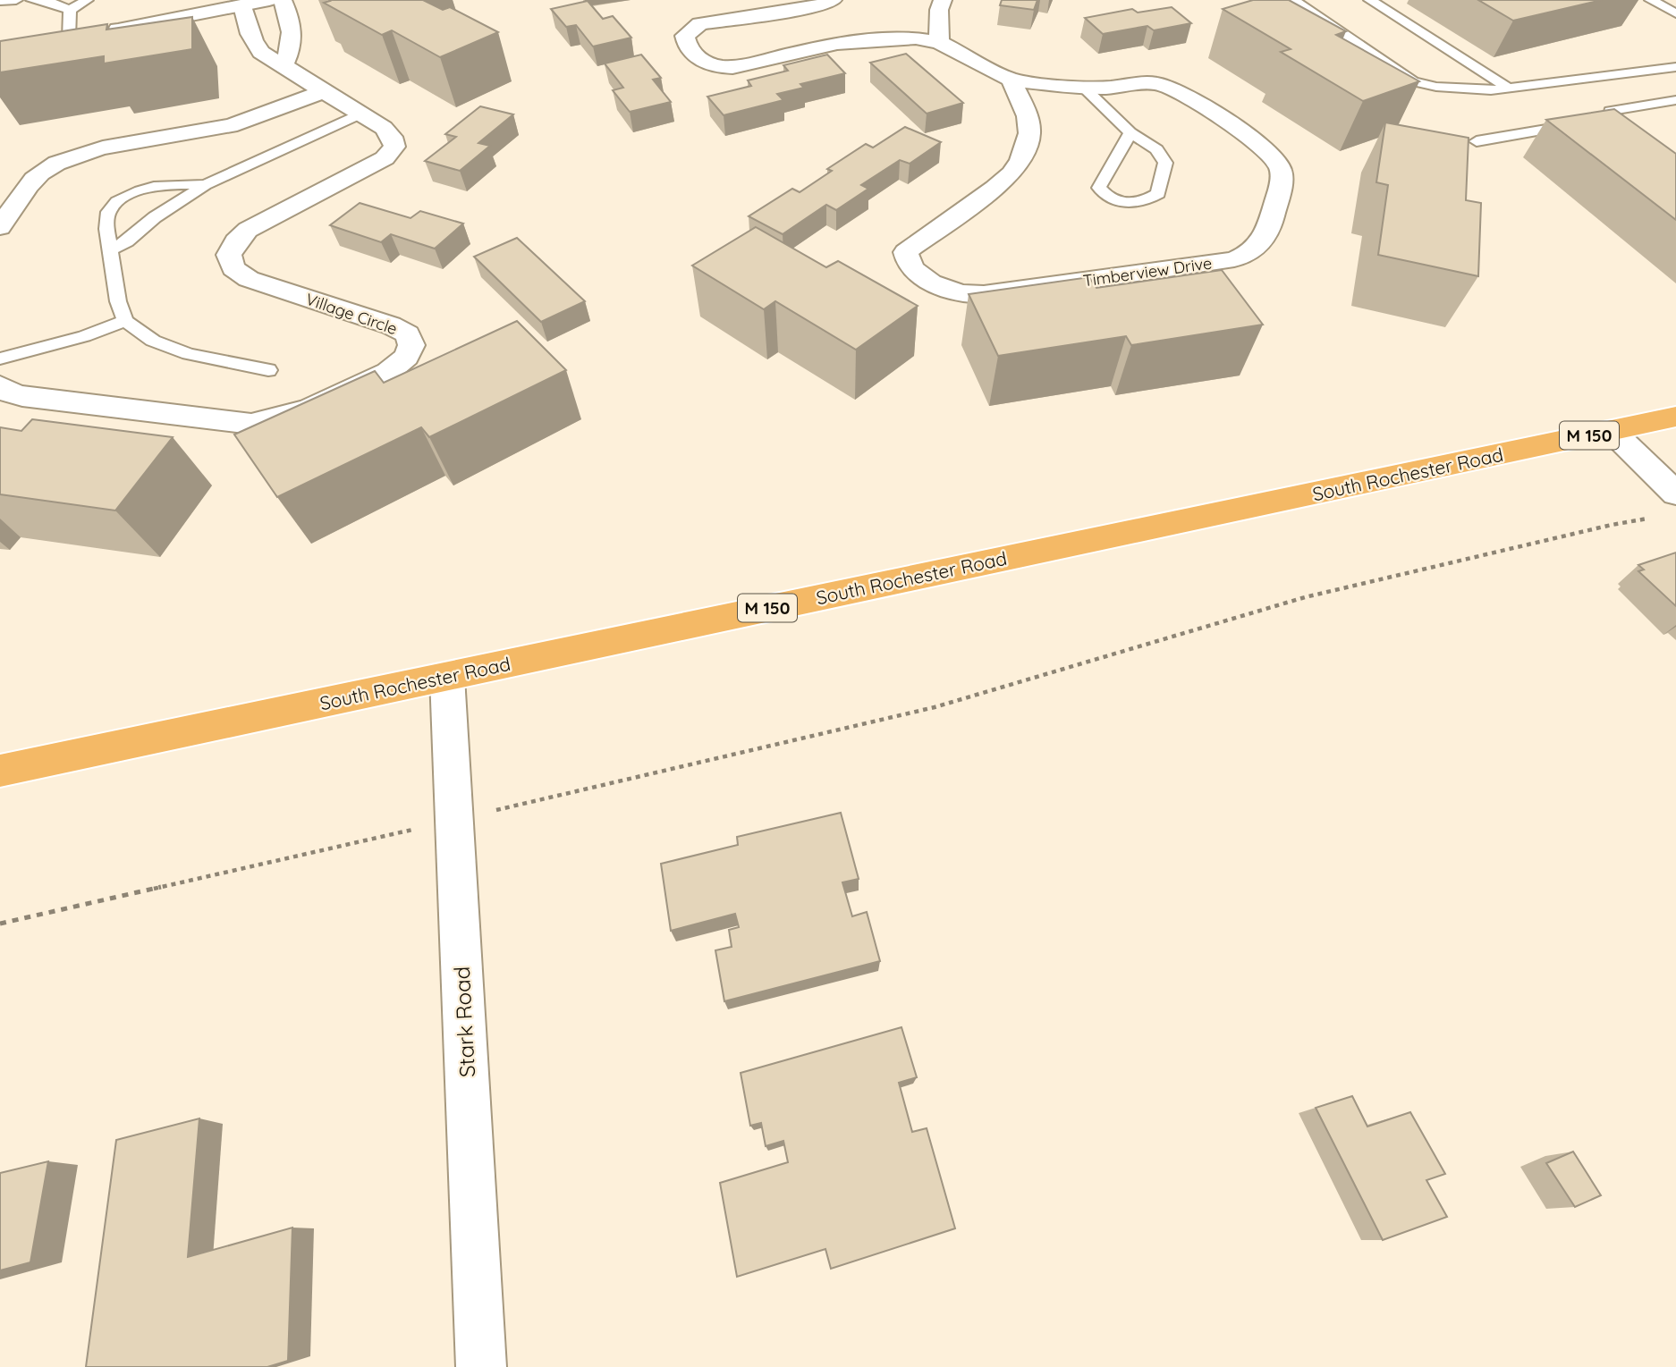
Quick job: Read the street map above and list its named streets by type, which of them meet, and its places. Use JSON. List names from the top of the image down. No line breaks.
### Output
{"streets":{"main road":["M 150","South Rochester Road"],"street":["Timberview Drive","Village Circle","Stark Road"]},"crossings":[["South Rochester Road","Stark Road"]]}
